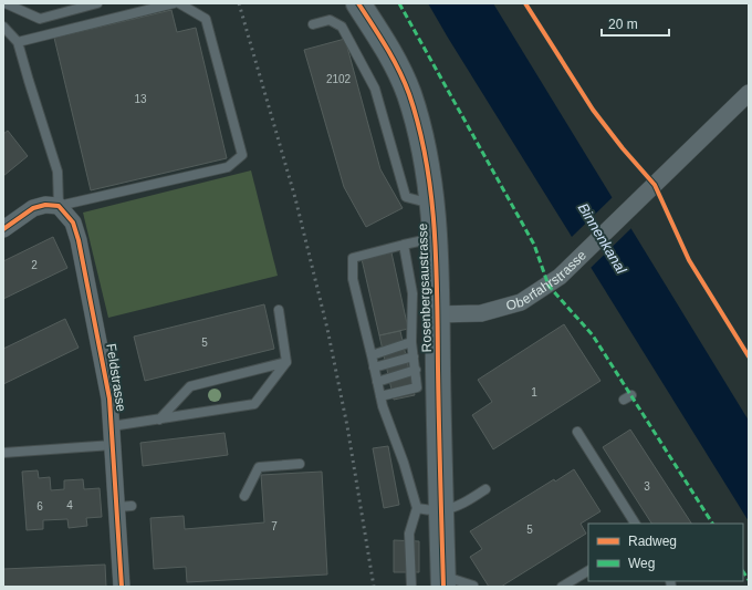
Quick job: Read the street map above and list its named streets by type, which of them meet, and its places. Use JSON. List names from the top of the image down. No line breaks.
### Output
{"streets":{"street":["Oberfahrstrasse","Rosenbergsaustrasse","Feldstrasse"]},"crossings":[["Oberfahrstrasse","Rosenbergsaustrasse"]],"water":["Binnenkanal"],"house_numbers":["2102","13","2","5","1","3","4","6","7","5"],"legend":["Radweg","Weg"],"scale_bar":"20 m"}
